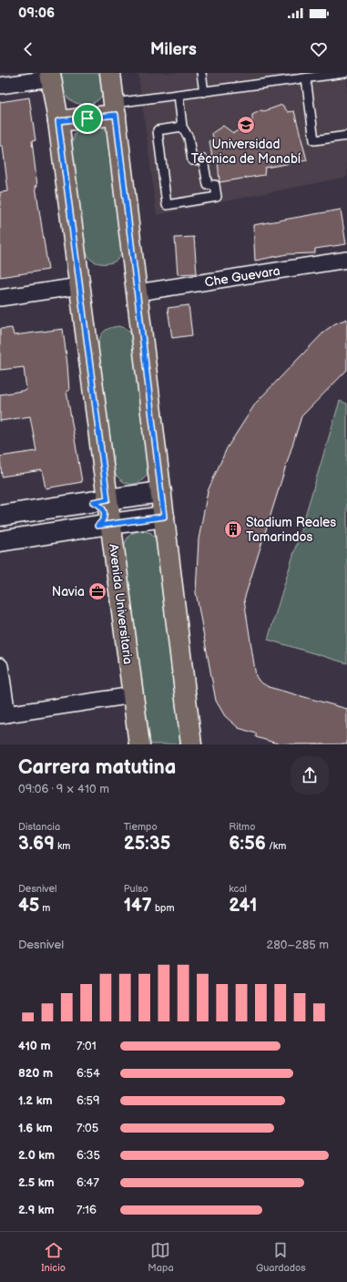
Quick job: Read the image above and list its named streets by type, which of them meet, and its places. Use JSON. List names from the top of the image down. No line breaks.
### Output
{"streets":{"main road":["Avenida Universitaria"],"street":["Che Guevara"]},"places":{"school or university":["Universidad Técnica de Manabí"],"building":["Stadium Reales Tamarindos"],"office":["Navia"]},"page":{"status":"09:06","header":"Milers","heading":["Carrera matutina","09:06 · 9 × 410 m"],"stats":[["Distancia","3.69 km"],["Tiempo","25:35"],["Ritmo","6:56 /km"],["Desnivel","45 m"],["Pulso","147 bpm"],["kcal","241"]],"chart":["Desnivel","280–285 m"],"list":[{"name":"410 m","note":"7:01"},{"name":"820 m","note":"6:54"},{"name":"1.2 km","note":"6:59"},{"name":"1.6 km","note":"7:05"},{"name":"2.0 km","note":"6:35"},{"name":"2.5 km","note":"6:47"},{"name":"2.9 km","note":"7:16"}],"tabs":["Inicio","Mapa","Guardados"]}}
